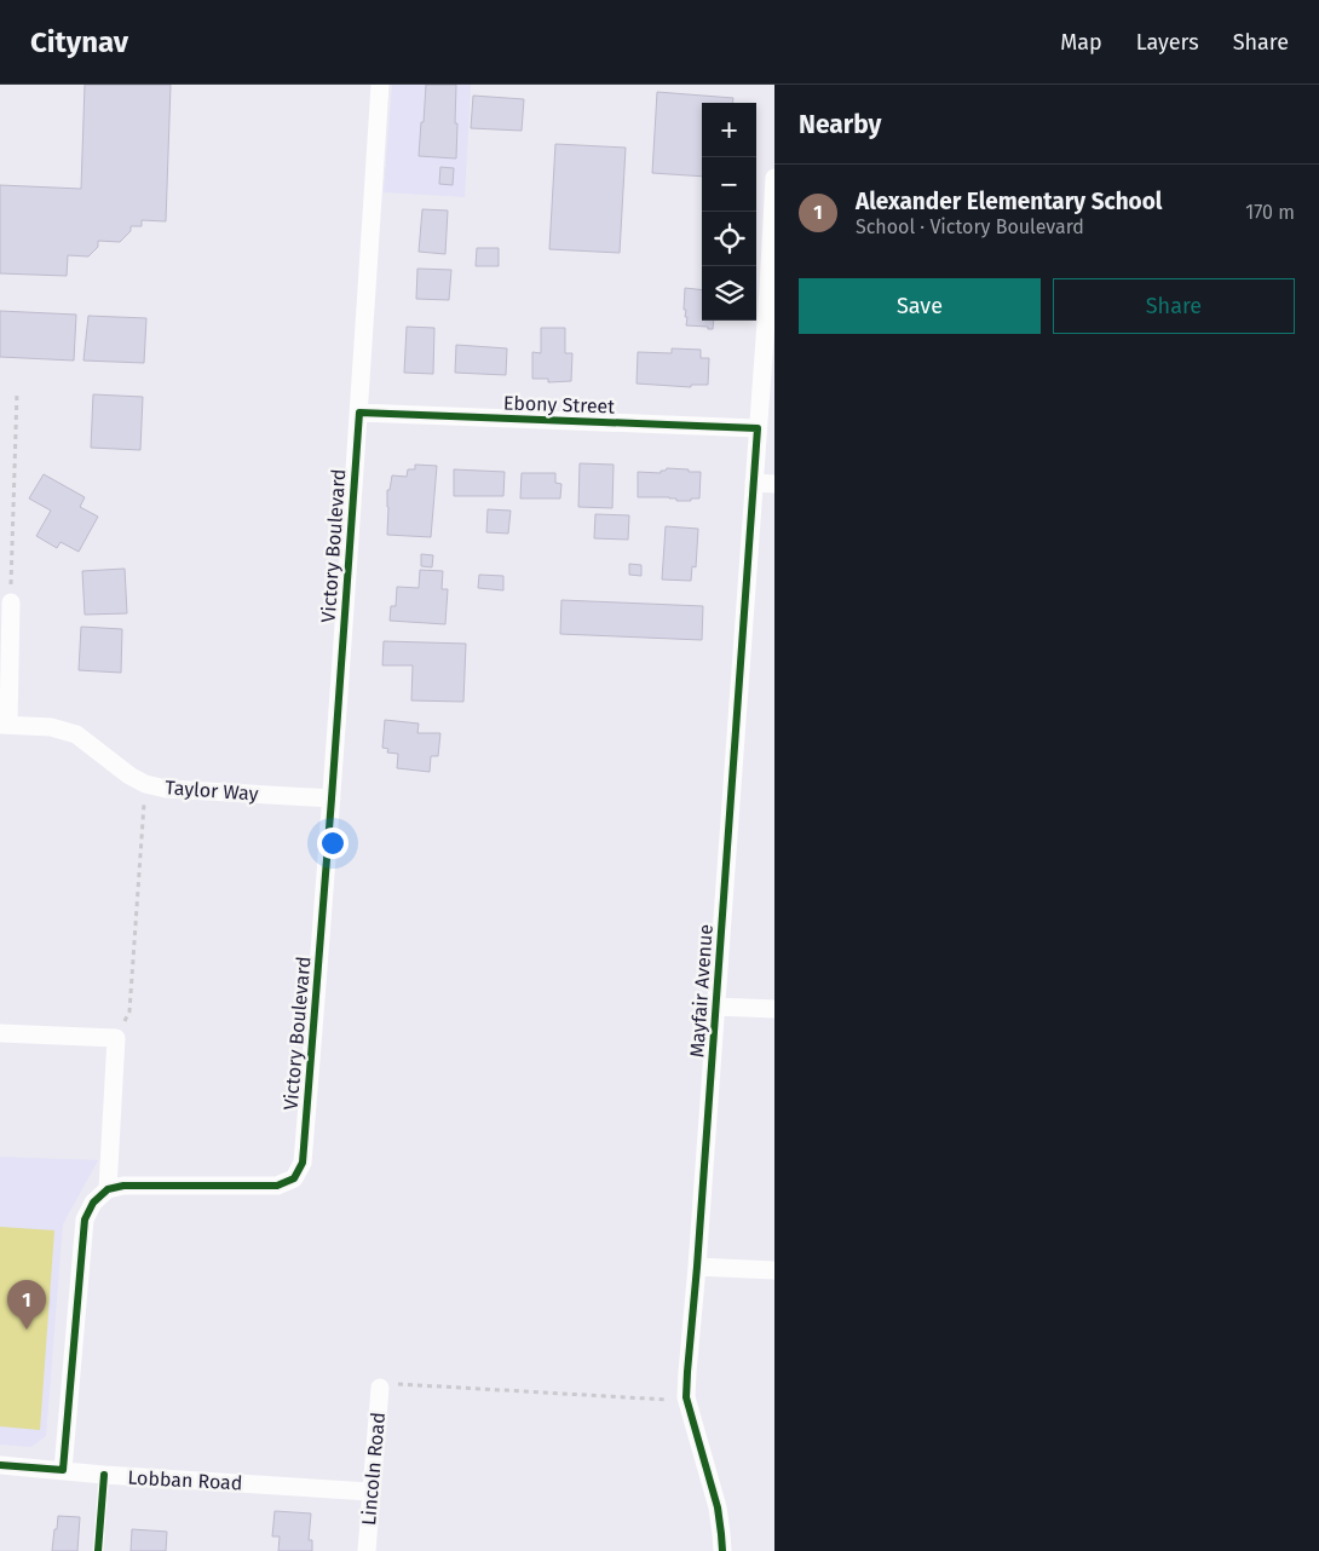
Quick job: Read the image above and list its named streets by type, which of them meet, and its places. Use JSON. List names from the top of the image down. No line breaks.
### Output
{"streets":{"street":["Ebony Street","Victory Boulevard","Taylor Way","Mayfair Avenue","Lincoln Road","Lobban Road"]},"crossings":[["Ebony Street","Victory Boulevard"],["Ebony Street","Mayfair Avenue"],["Victory Boulevard","Taylor Way"],["Lincoln Road","Lobban Road"]],"page":{"header":"Citynav","nav":["Map","Layers","Share"],"heading":"Nearby","map_buttons":["+","−"],"list":[{"mark":"1","name":"Alexander Elementary School","note":"School · Victory Boulevard","value":"170 m"}],"buttons":["Save","Share"],"pins":"1"}}
